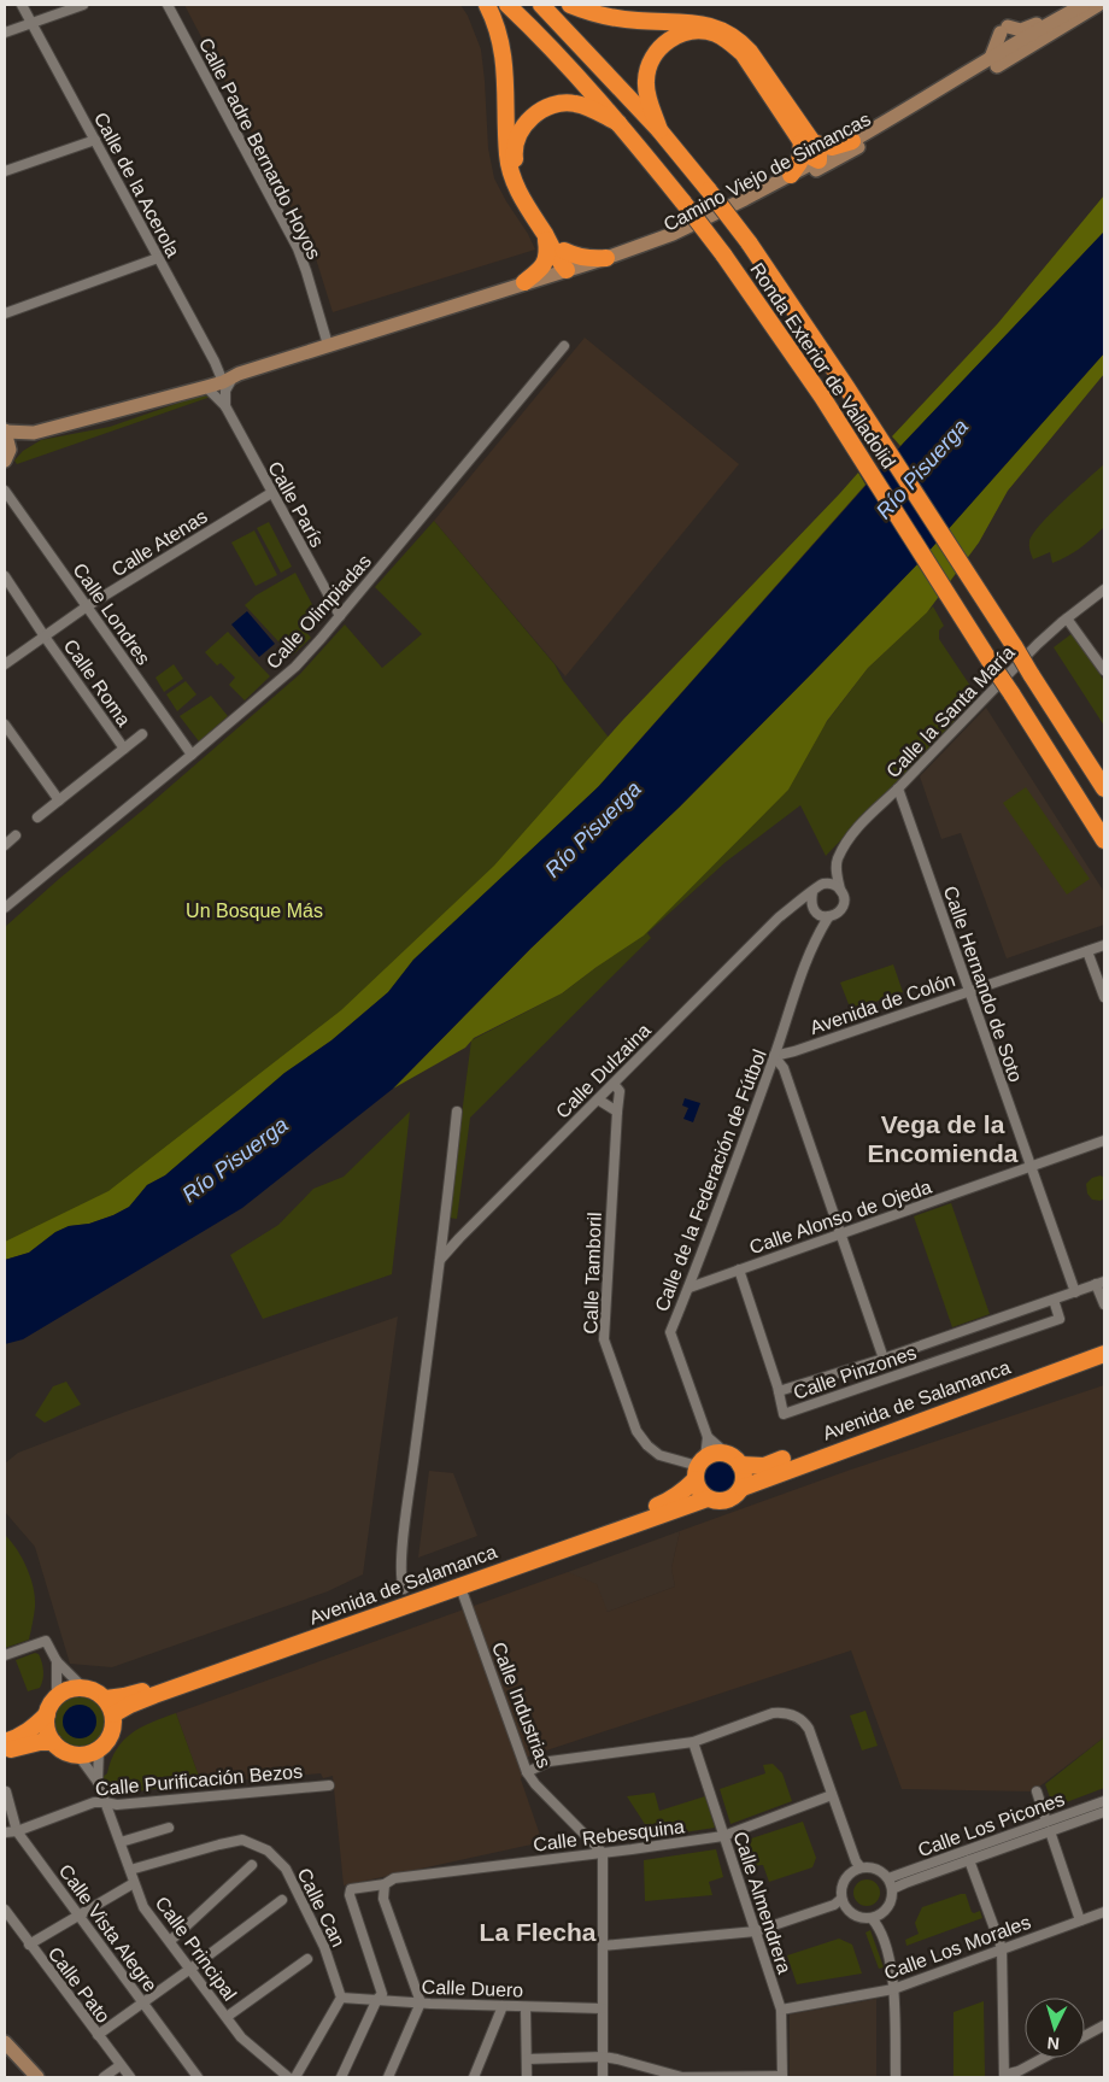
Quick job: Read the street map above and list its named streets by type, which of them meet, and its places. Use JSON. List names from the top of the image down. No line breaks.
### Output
{"streets":{"highway":["Ronda Exterior de Valladolid","Avenida de Salamanca"],"main road":["Camino Viejo de Simancas"],"street":["Calle Padre Bernardo Hoyos","Calle de la Acerola","Calle París","Calle Atenas","Calle Olimpiadas","Calle Londres","Calle Roma","Calle la Santa María","Calle Hernando de Soto","Avenida de Colón","Calle Dulzaina","Calle de la Federación de Fútbol","Calle Alonso de Ojeda","Calle Tamboril","Calle Pinzones","Calle Industrias","Calle Purificación Bezos","Calle Los Picones","Calle Rebesquina","Calle Almendrera","Calle Can","Calle Vista Alegre","Calle Los Morales","Calle Principal","Calle Pato","Calle Duero"]},"crossings":[["Calle Padre Bernardo Hoyos","Camino Viejo de Simancas"],["Camino Viejo de Simancas","Calle de la Acerola"],["Camino Viejo de Simancas","Calle París"],["Calle París","Calle Atenas"],["Calle París","Calle Olimpiadas"],["Calle Atenas","Calle Londres"],["Calle Atenas","Calle Roma"],["Calle Olimpiadas","Calle Londres"],["Calle la Santa María","Calle Hernando de Soto"],["Calle la Santa María","Calle Dulzaina"],["Calle la Santa María","Calle de la Federación de Fútbol"],["Calle Hernando de Soto","Avenida de Colón"],["Calle Hernando de Soto","Calle Alonso de Ojeda"],["Avenida de Colón","Calle de la Federación de Fútbol"],["Calle Dulzaina","Calle de la Federación de Fútbol"],["Calle Dulzaina","Calle Tamboril"],["Calle de la Federación de Fútbol","Calle Alonso de Ojeda"],["Calle de la Federación de Fútbol","Calle Tamboril"],["Calle de la Federación de Fútbol","Avenida de Salamanca"],["Calle Alonso de Ojeda","Calle Pinzones"],["Calle Tamboril","Avenida de Salamanca"],["Avenida de Salamanca","Calle Principal"],["Calle Industrias","Calle Rebesquina"],["Calle Purificación Bezos","Calle Vista Alegre"],["Calle Purificación Bezos","Calle Principal"],["Calle Rebesquina","Calle Almendrera"],["Calle Rebesquina","Calle Duero"],["Calle Almendrera","Calle Los Morales"],["Calle Can","Calle Principal"],["Calle Can","Calle Duero"]],"districts":["Vega de la Encomienda","La Flecha"],"water":["Río Pisuerga"],"parks":["Un Bosque Más"],"north":"bottom"}
